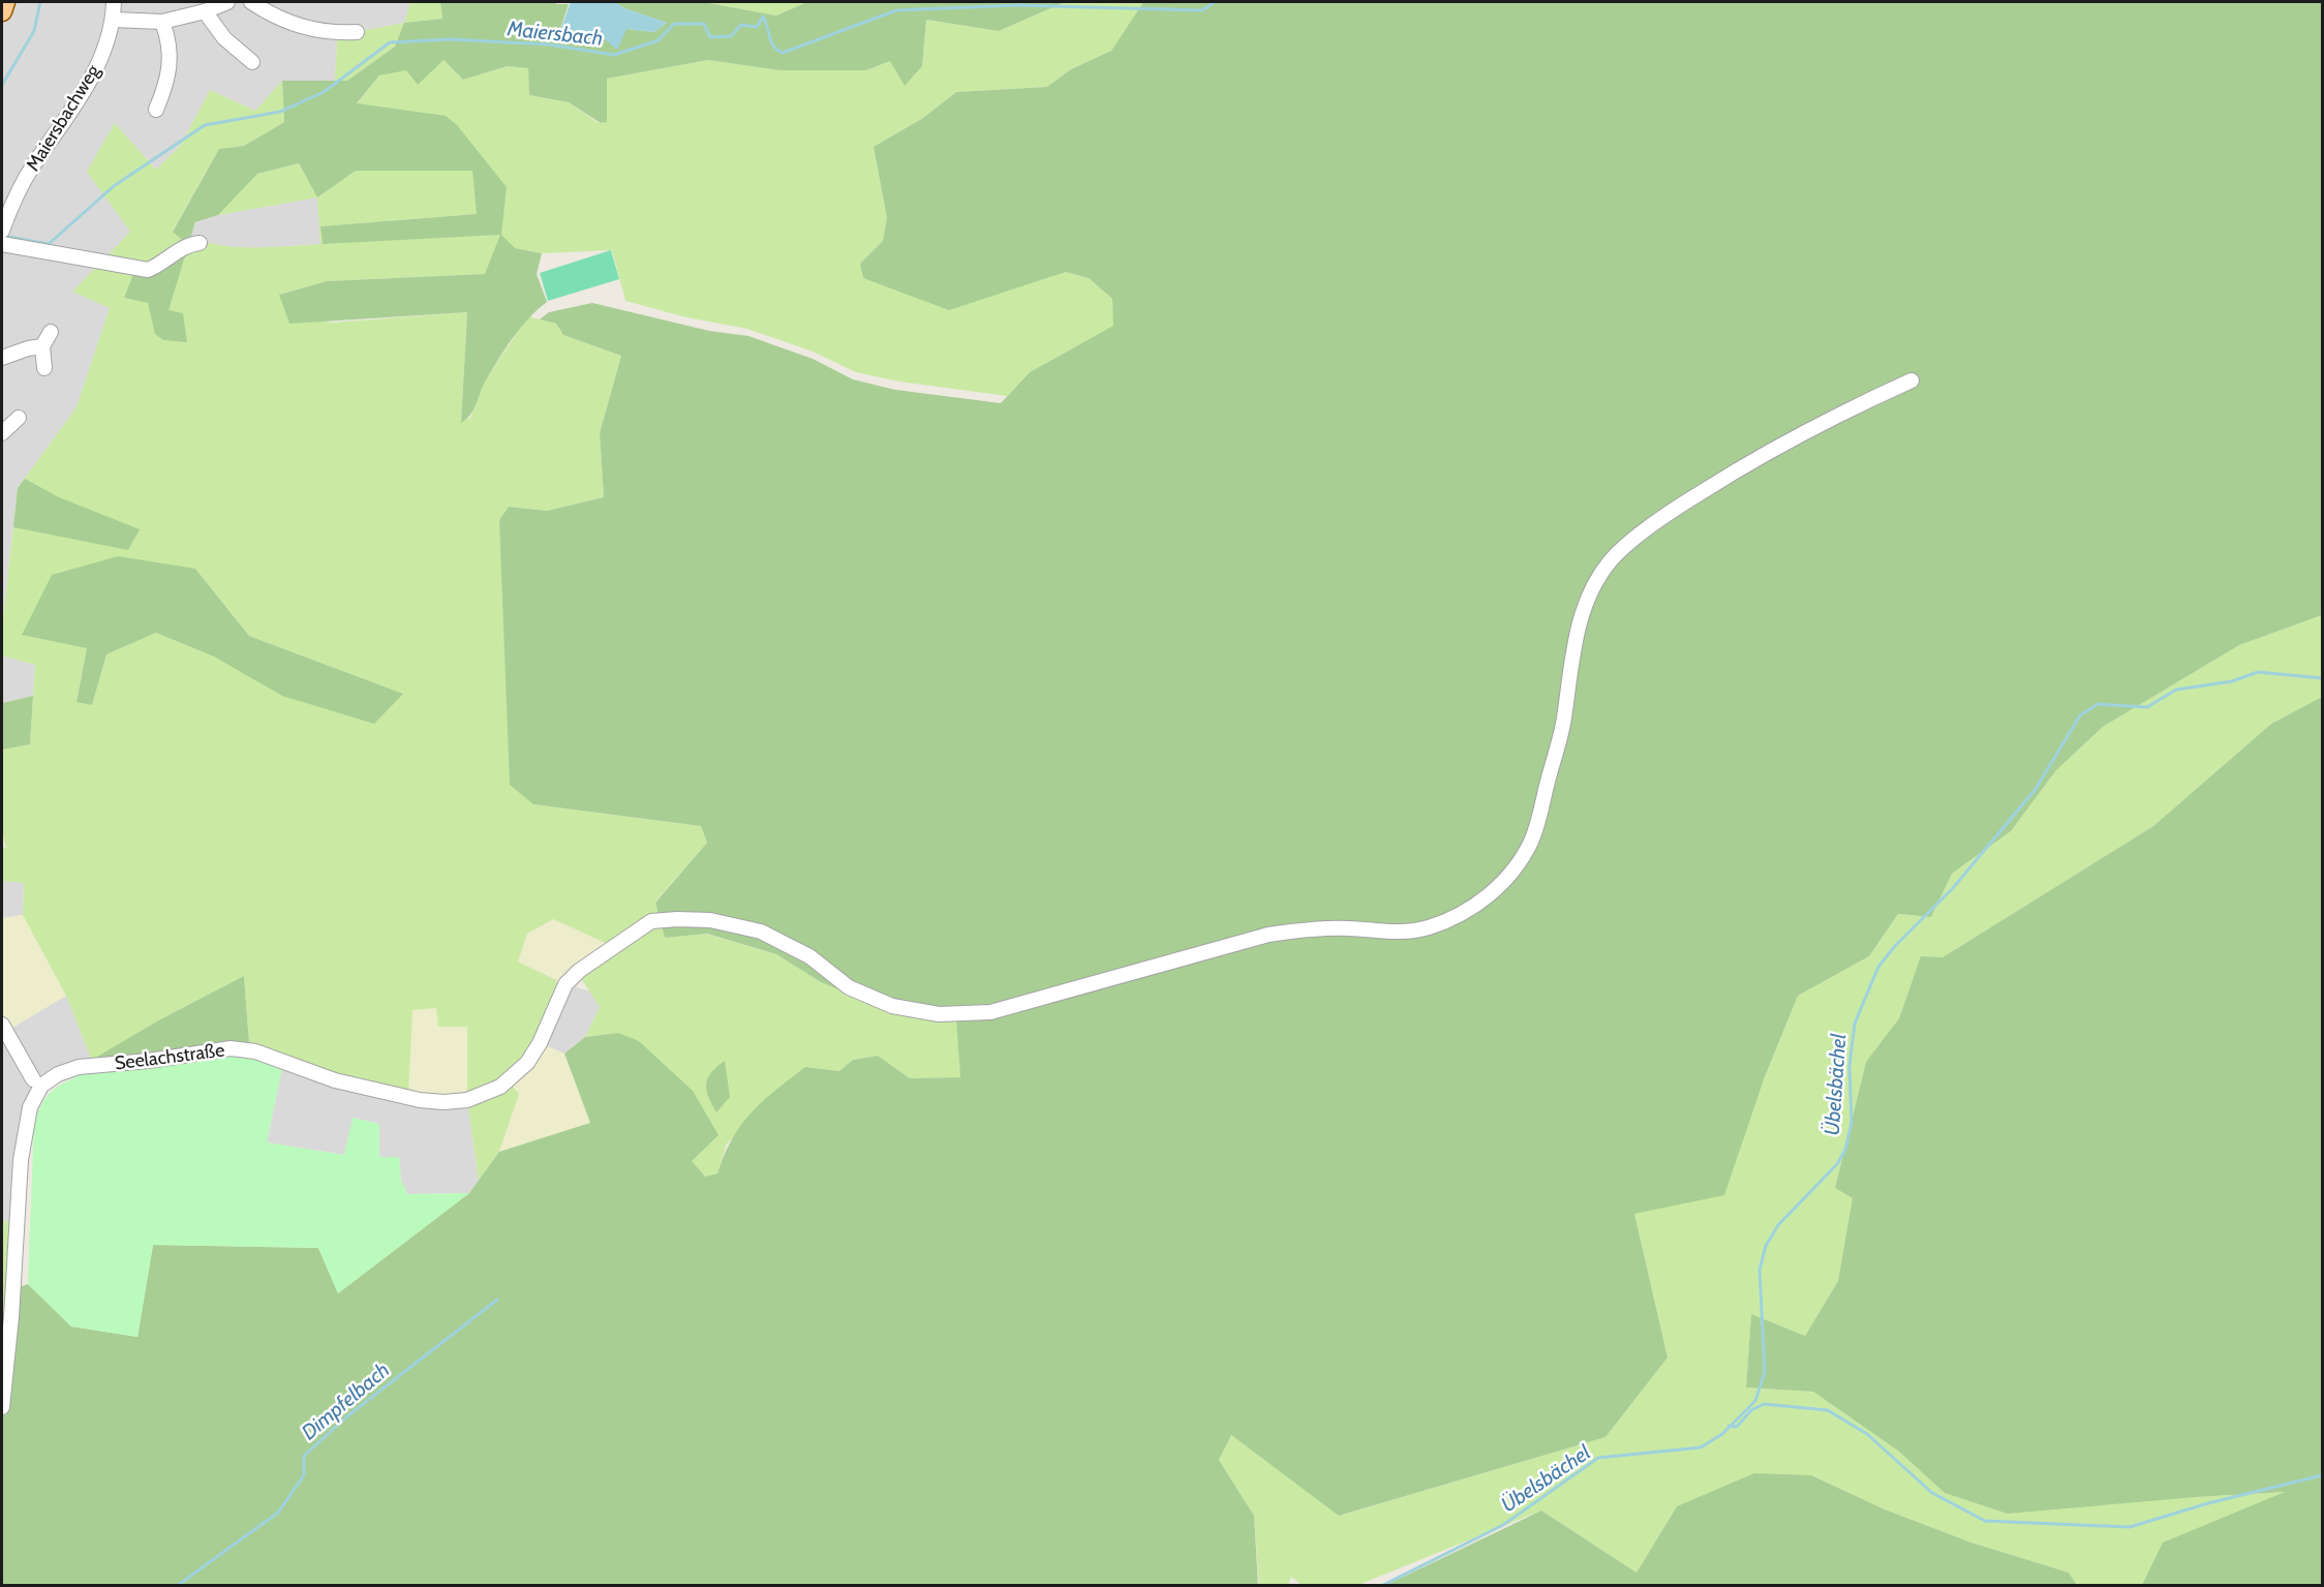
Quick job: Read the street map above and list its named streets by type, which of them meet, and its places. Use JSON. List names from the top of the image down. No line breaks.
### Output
{"streets":{"street":["Maiersbachweg","Seelachstraße"]},"water":["Maiersbach","Übelsbächel","Dimpfelbach"]}
